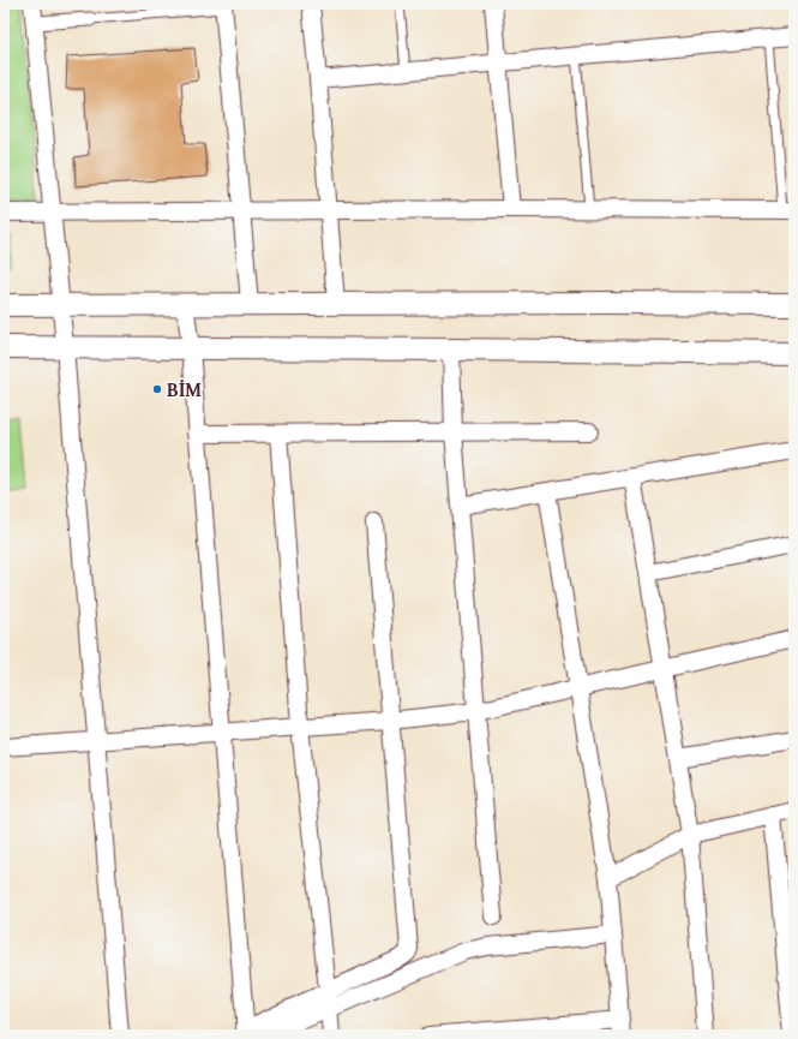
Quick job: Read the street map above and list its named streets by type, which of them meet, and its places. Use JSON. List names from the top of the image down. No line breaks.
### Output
{"places":["BİM"]}
